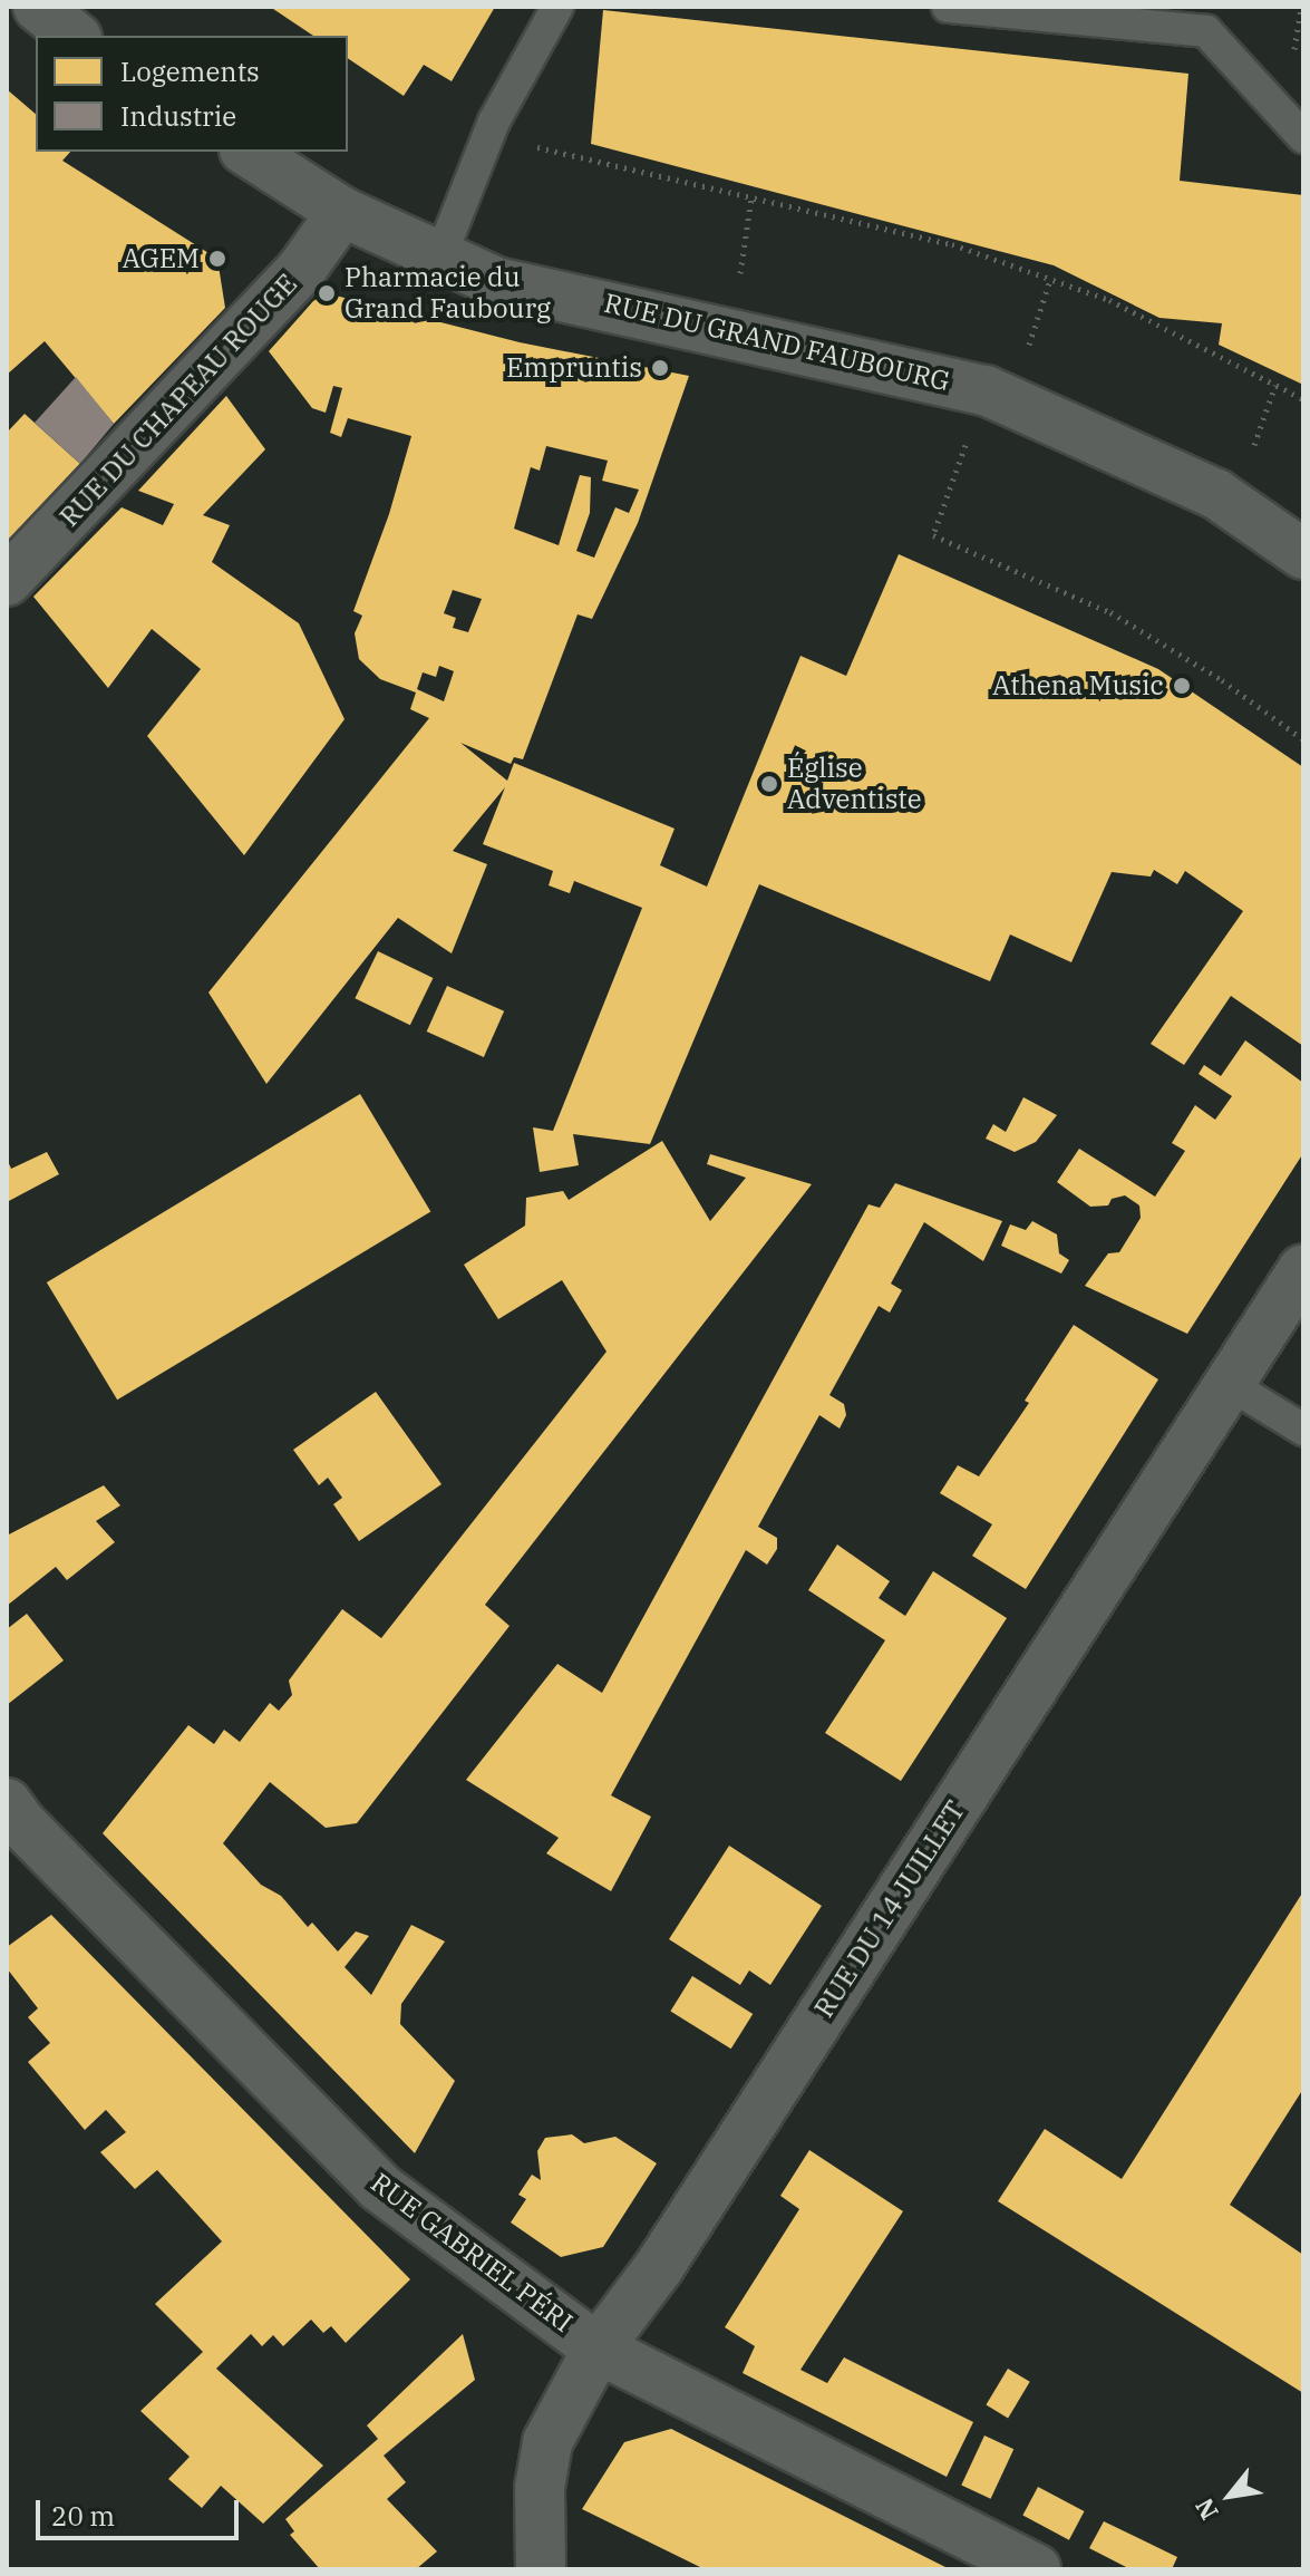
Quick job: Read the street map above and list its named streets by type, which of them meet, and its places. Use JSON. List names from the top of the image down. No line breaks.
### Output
{"streets":{"main road":["RUE DU GRAND FAUBOURG","RUE DU CHAPEAU ROUGE","RUE DU 14 JUILLET","RUE GABRIEL PÉRI"]},"crossings":[["RUE DU GRAND FAUBOURG","RUE DU CHAPEAU ROUGE"],["RUE DU 14 JUILLET","RUE GABRIEL PÉRI"]],"places":["AGEM","Pharmacie du Grand Faubourg","Empruntis","Athena Music","Église Adventiste"],"legend":["Logements","Industrie"],"scale_bar":"20 m","north":"bottom left"}
